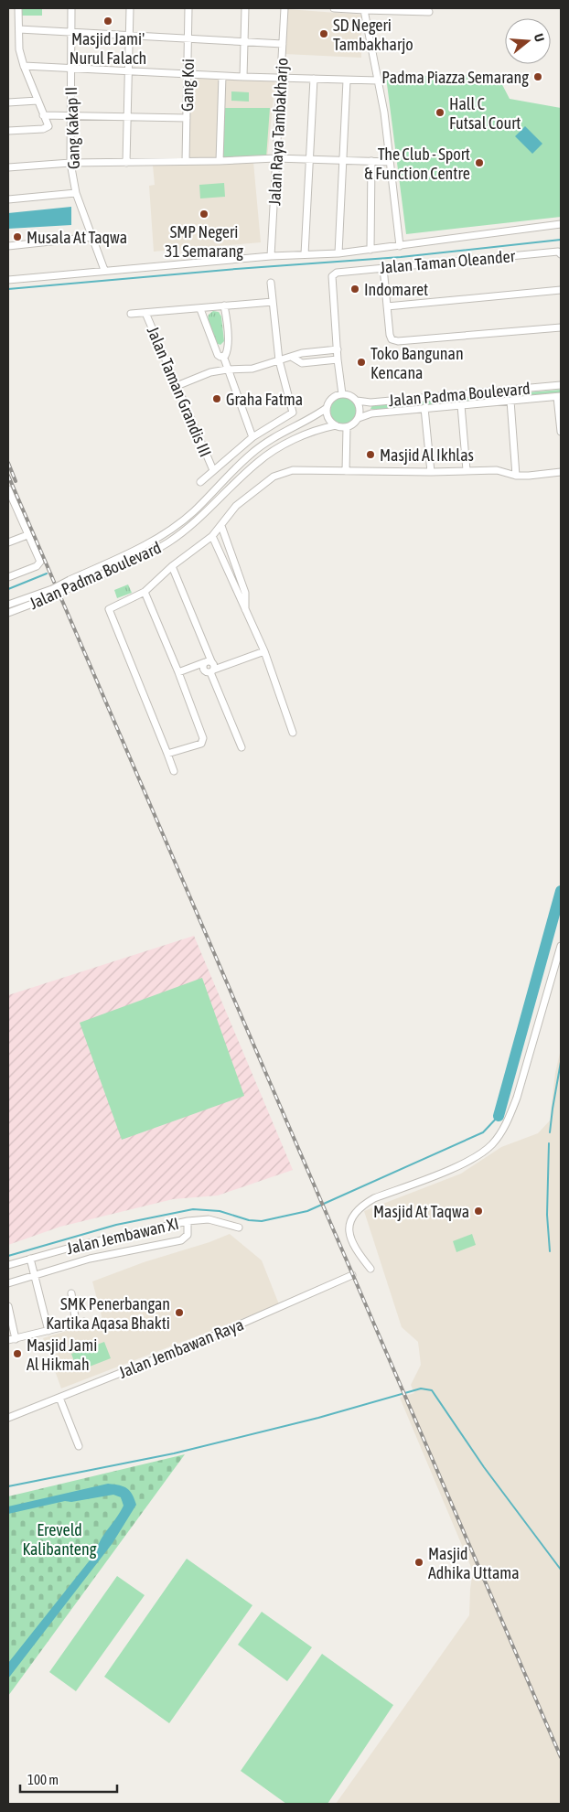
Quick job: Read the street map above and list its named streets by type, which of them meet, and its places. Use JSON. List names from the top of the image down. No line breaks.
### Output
{"streets":{"street":["Gang Koi","Gang Kakap II","Jalan Raya Tambakharjo","Jalan Taman Oleander","Jalan Taman Grandis III","Jalan Padma Boulevard","Jalan Jembawan XI","Jalan Jembawan Raya"]},"parks":["Ereveld Kalibanteng"],"places":["Masjid Jami' Nurul Falach","SD Negeri Tambakharjo","Padma Piazza Semarang","Hall C Futsal Court","The Club - Sport & Function Centre","SMP Negeri 31 Semarang","Musala At Taqwa","Indomaret","Toko Bangunan Kencana","Graha Fatma","Masjid Al Ikhlas","Masjid At Taqwa","SMK Penerbangan Kartika Aqasa Bhakti","Masjid Jami Al Hikmah","Masjid Adhika Uttama"],"scale_bar":"100 m","north":"right"}
